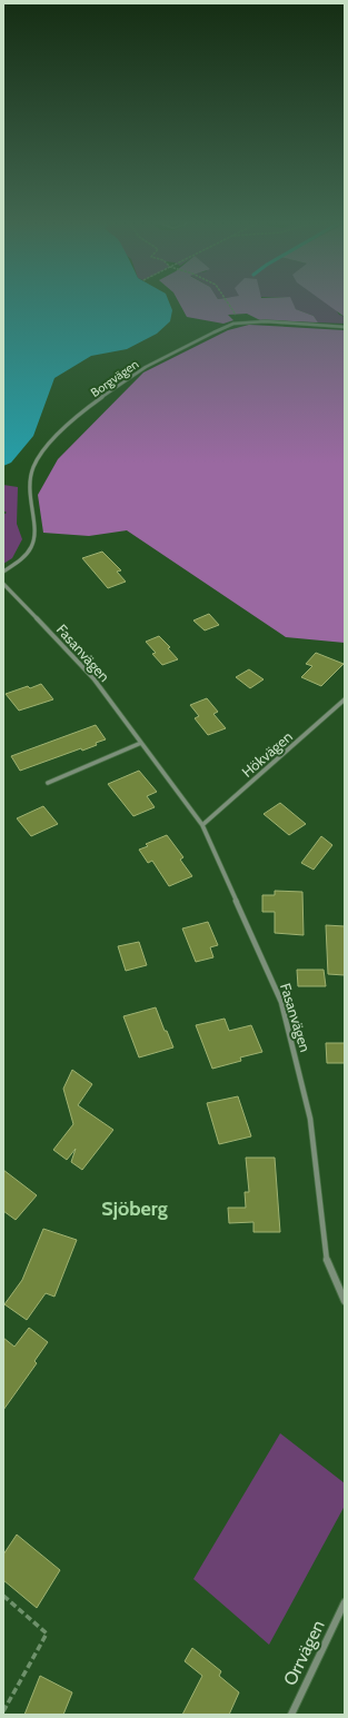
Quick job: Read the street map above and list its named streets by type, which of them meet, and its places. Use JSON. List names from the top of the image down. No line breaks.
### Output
{"streets":{"street":["Borgvägen","Fasanvägen","Hökvägen","Orrvägen"]},"crossings":[["Fasanvägen","Hökvägen"]],"districts":["Sjöberg"]}
